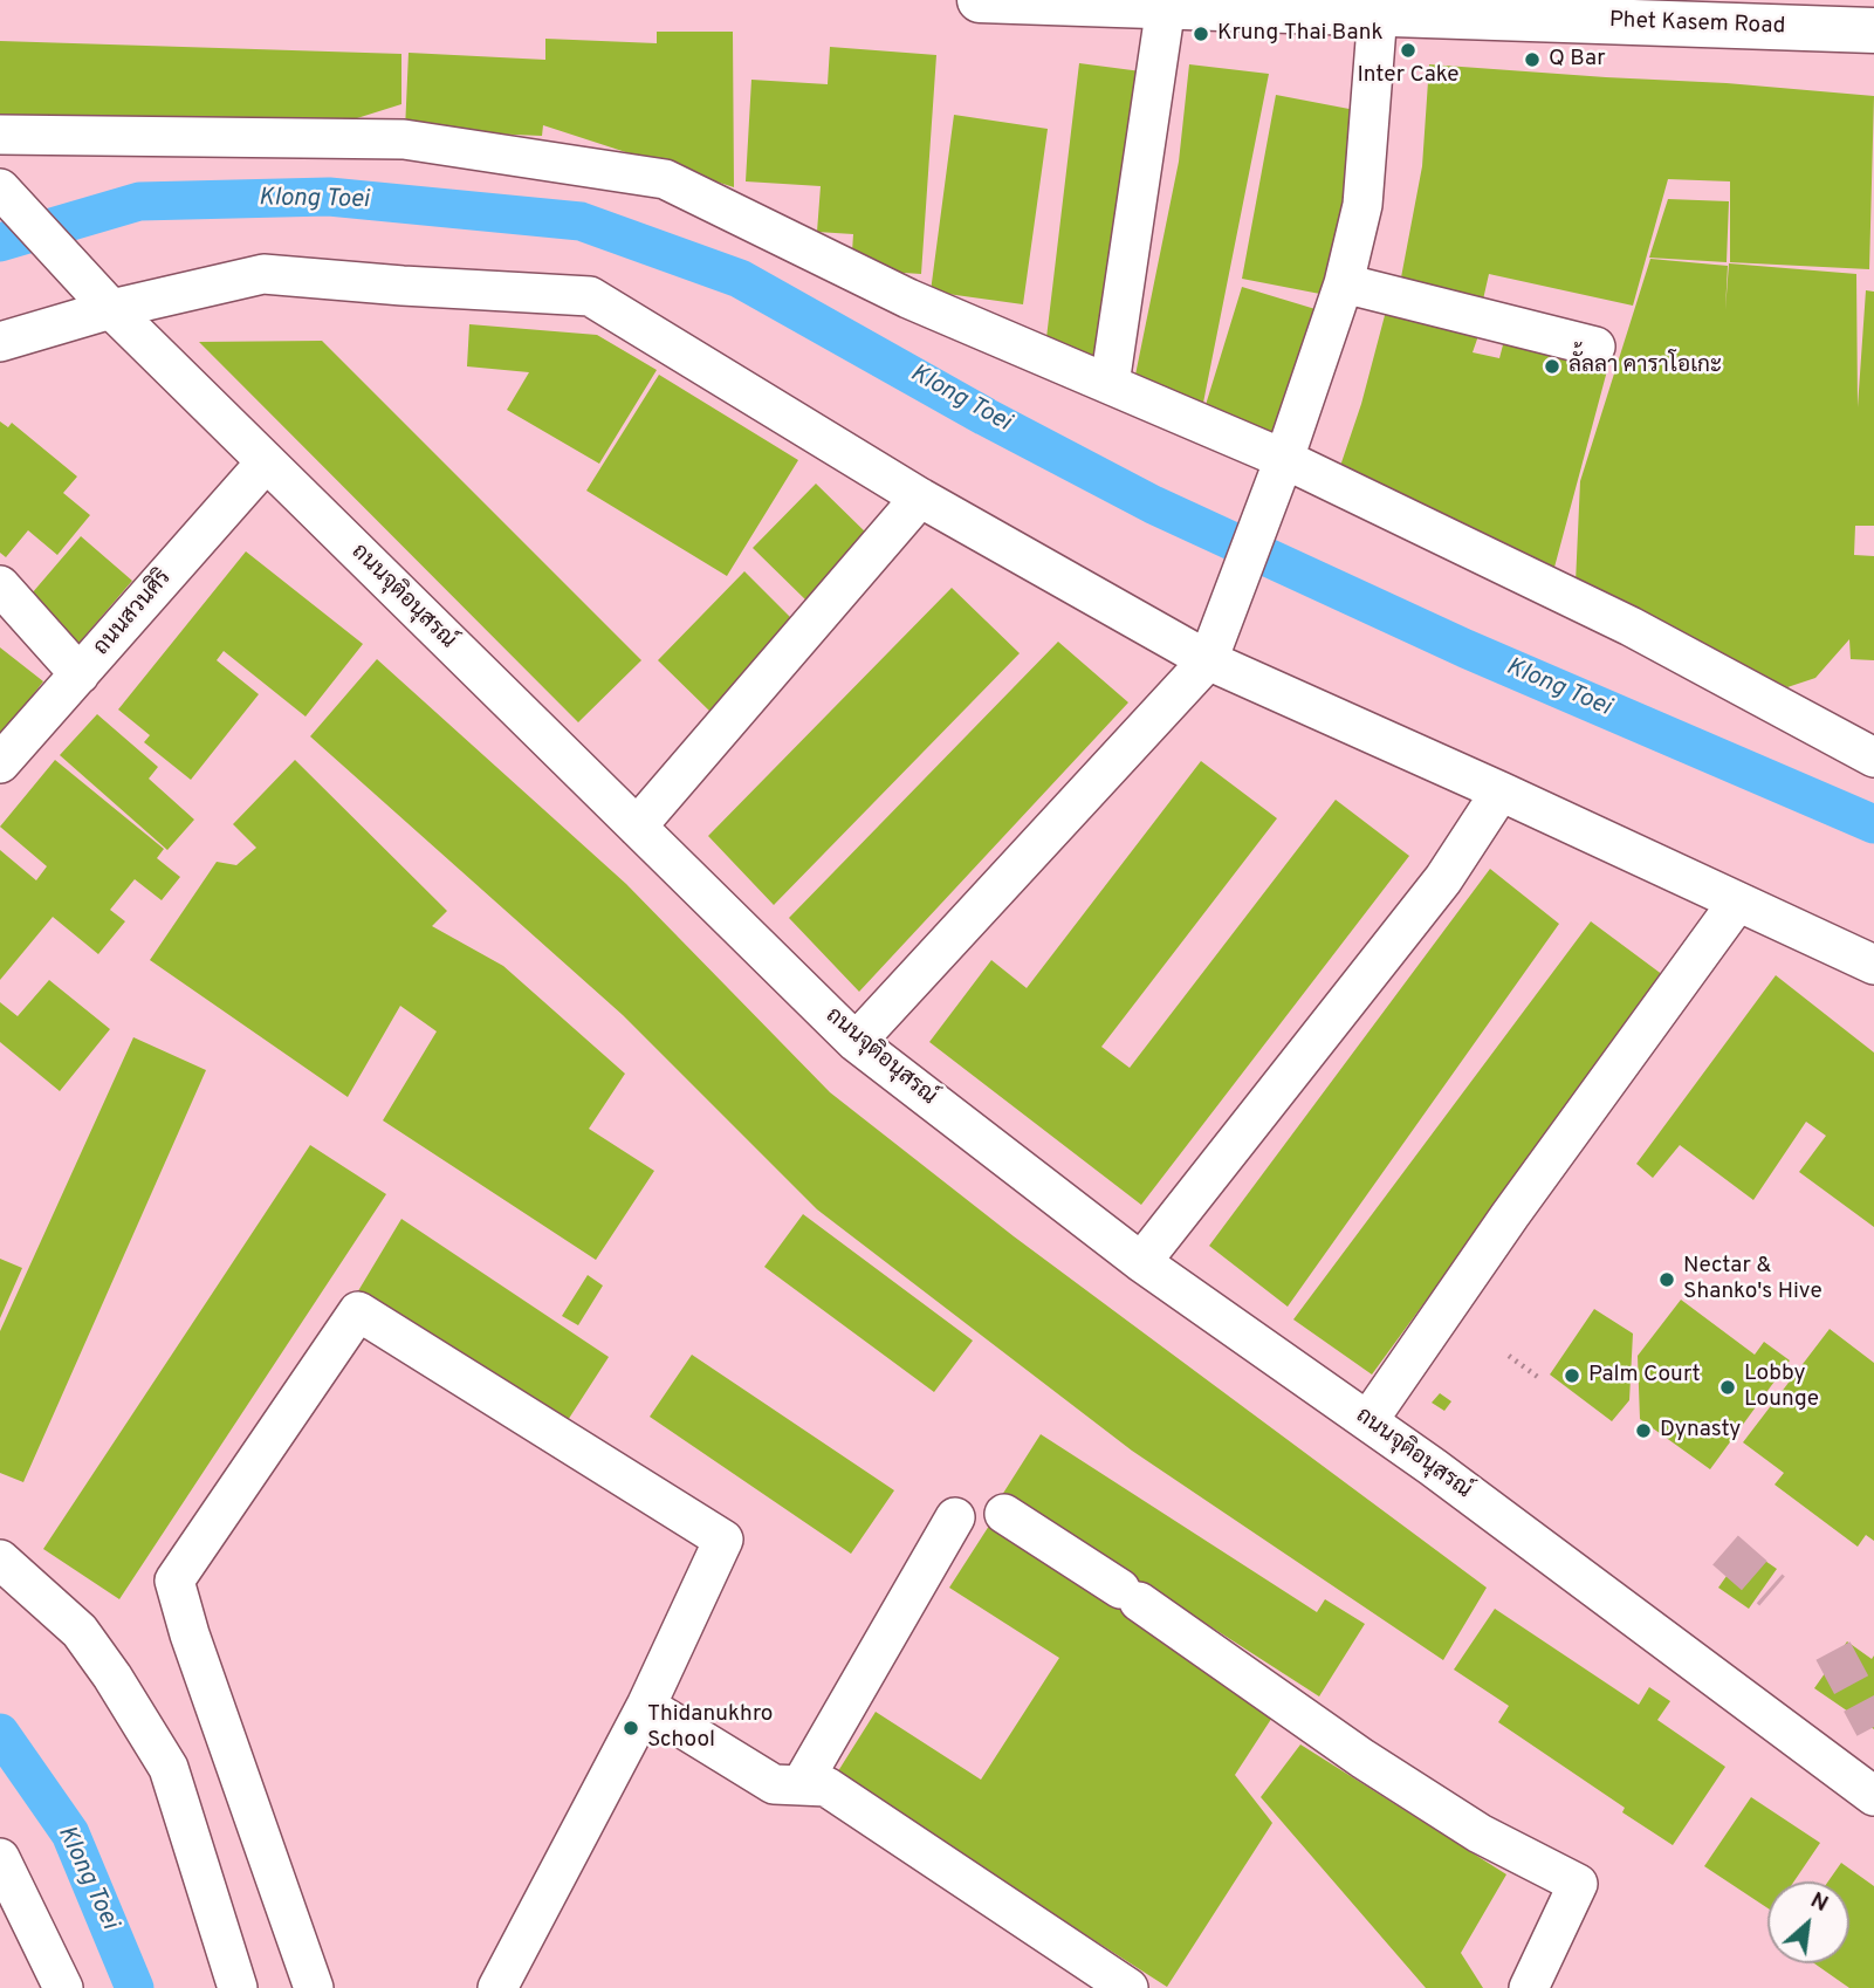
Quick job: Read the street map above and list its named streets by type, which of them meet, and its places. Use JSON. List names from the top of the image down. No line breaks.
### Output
{"streets":{"main road":["Phet Kasem Road"],"street":["ถนนจุติอนุสรณ์","ถนนสวนศิริ"]},"crossings":[["ถนนจุติอนุสรณ์","ถนนสวนศิริ"]],"water":["Klong Toei"],"places":["Krung Thai Bank","Inter Cake","Q Bar","ลั้ลลา คาราโอเกะ","Nectar & Shanko's Hive","Palm Court","Lobby Lounge","Dynasty","Thidanukhro School"],"north":"top right"}
